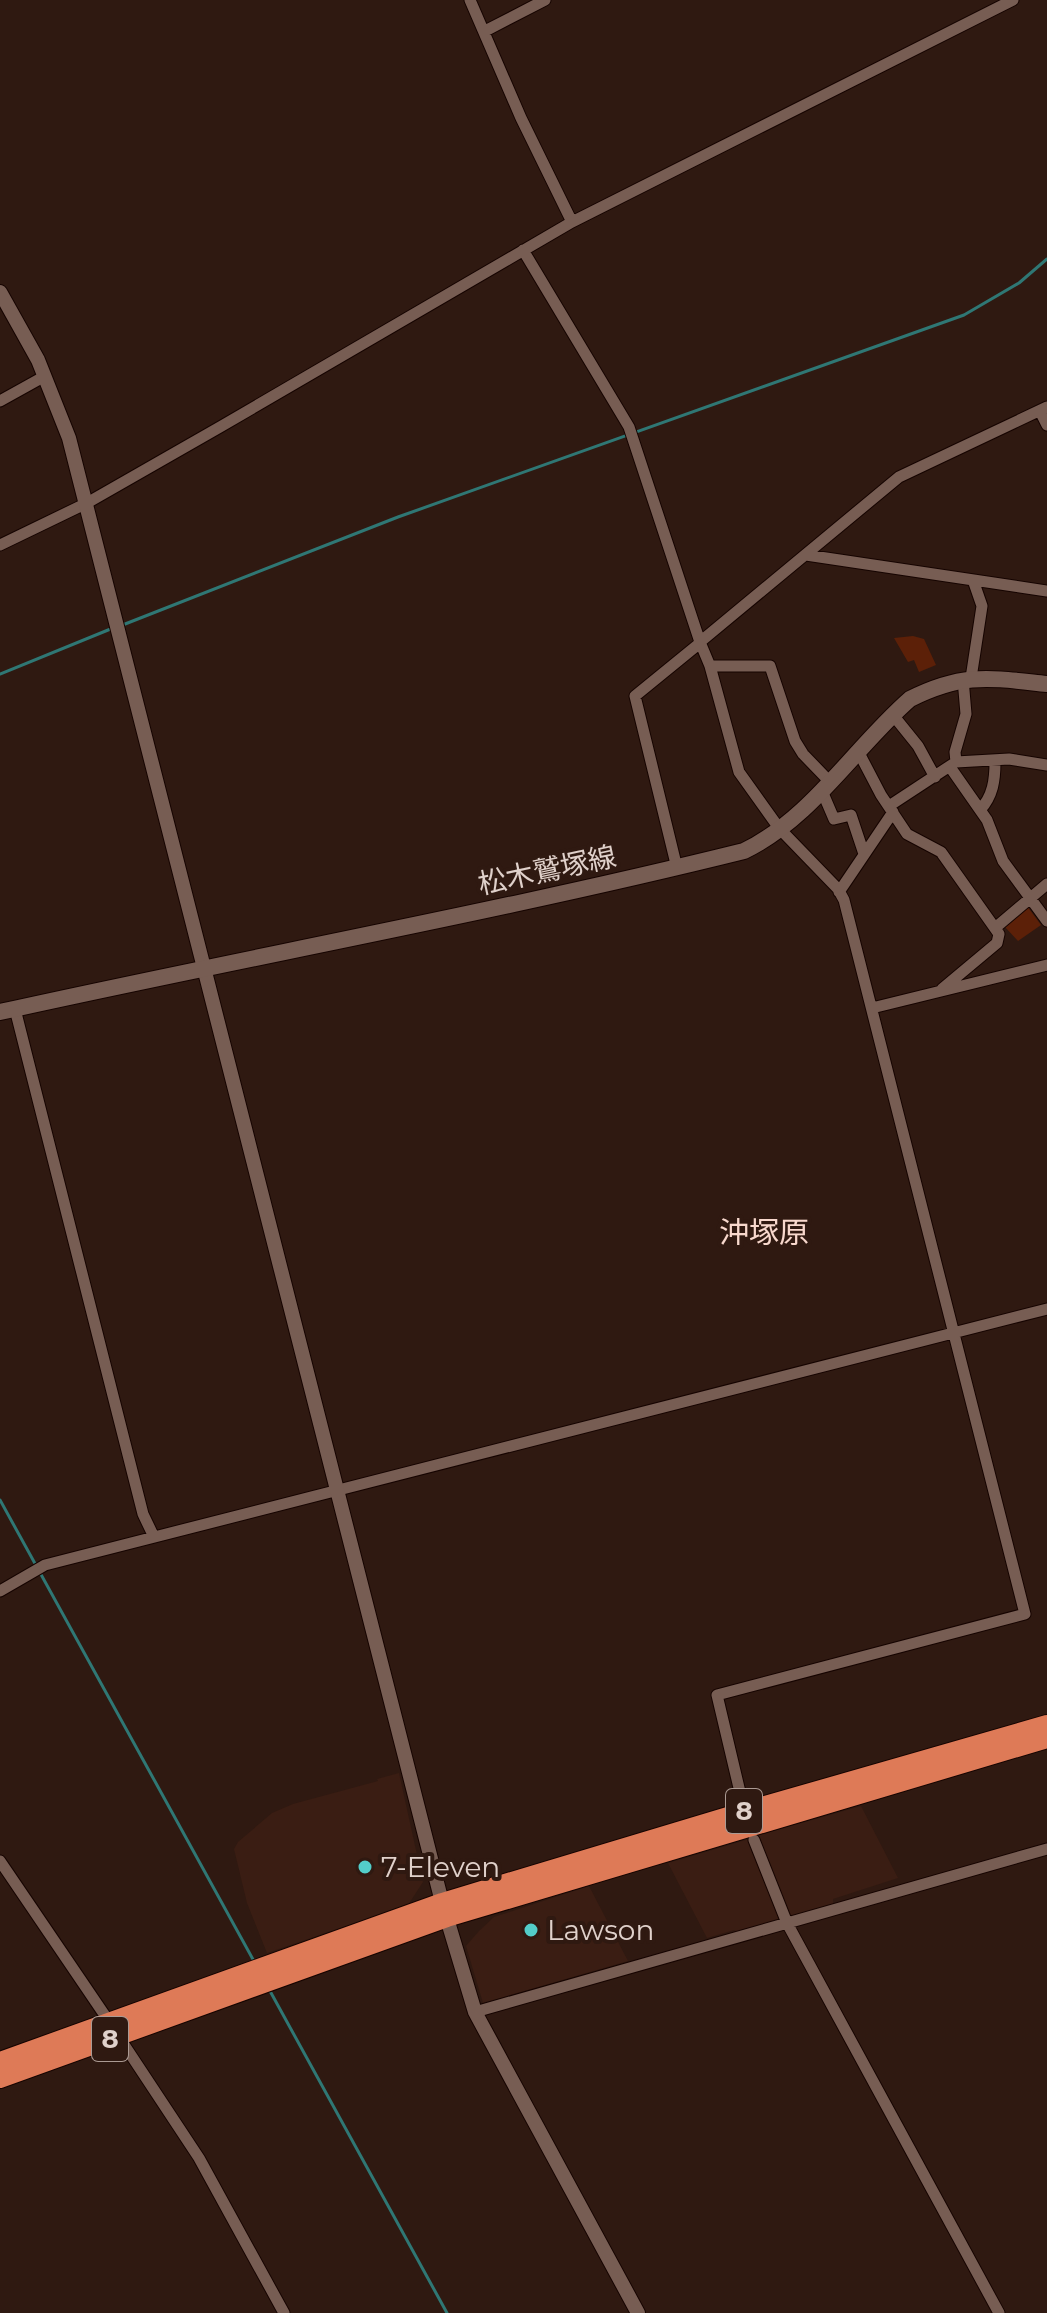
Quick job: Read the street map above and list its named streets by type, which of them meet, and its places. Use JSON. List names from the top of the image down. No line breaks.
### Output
{"streets":{"highway":["8"],"main road":["松木鷲塚線"]},"districts":["沖塚原"],"places":["7-Eleven","Lawson"]}
